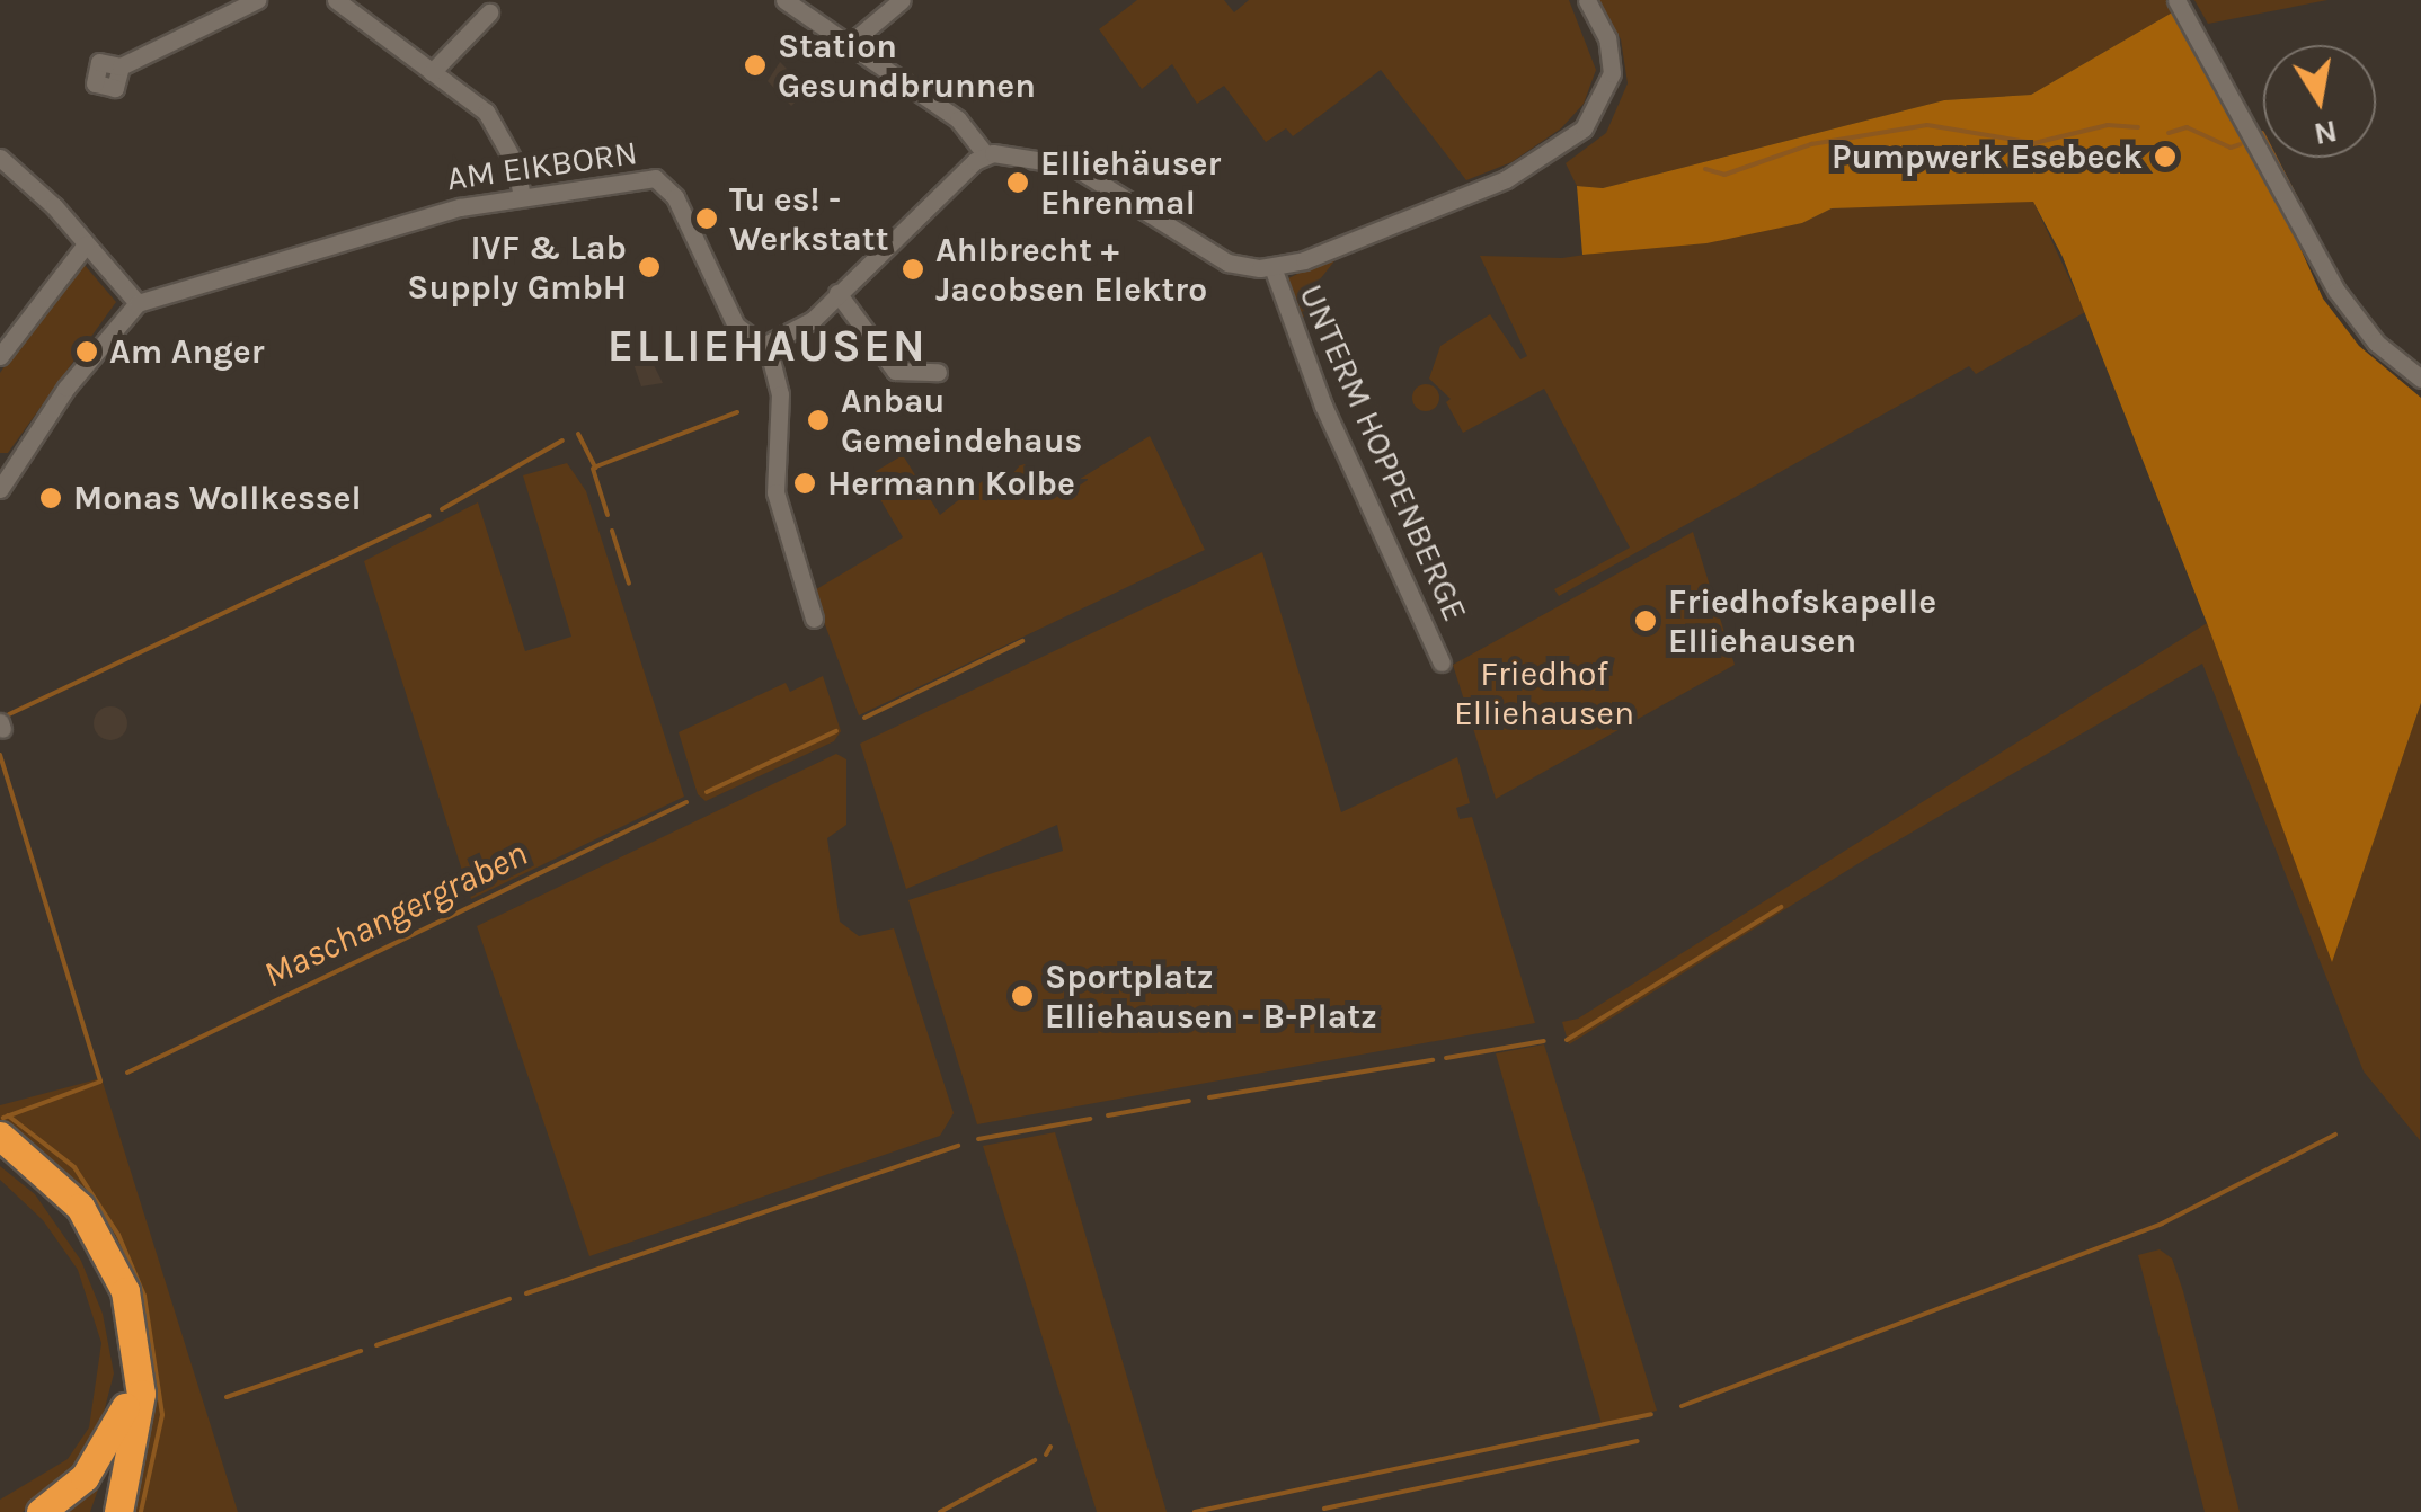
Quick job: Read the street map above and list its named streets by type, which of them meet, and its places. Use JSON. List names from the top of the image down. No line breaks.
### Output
{"streets":{"street":["AM EIKBORN","UNTERM HOPPENBERGE"]},"districts":["ELLIEHAUSEN"],"water":["Maschangergraben"],"parks":["Friedhof Elliehausen"],"places":["Station Gesundbrunnen","Pumpwerk Esebeck","Elliehäuser Ehrenmal","Tu es! - Werkstatt","IVF & Lab Supply GmbH","Ahlbrecht + Jacobsen Elektro","Am Anger","Anbau Gemeindehaus","Hermann Kolbe","Monas Wollkessel","Friedhofskapelle Elliehausen","Sportplatz Elliehausen - B-Platz"],"north":"bottom"}
